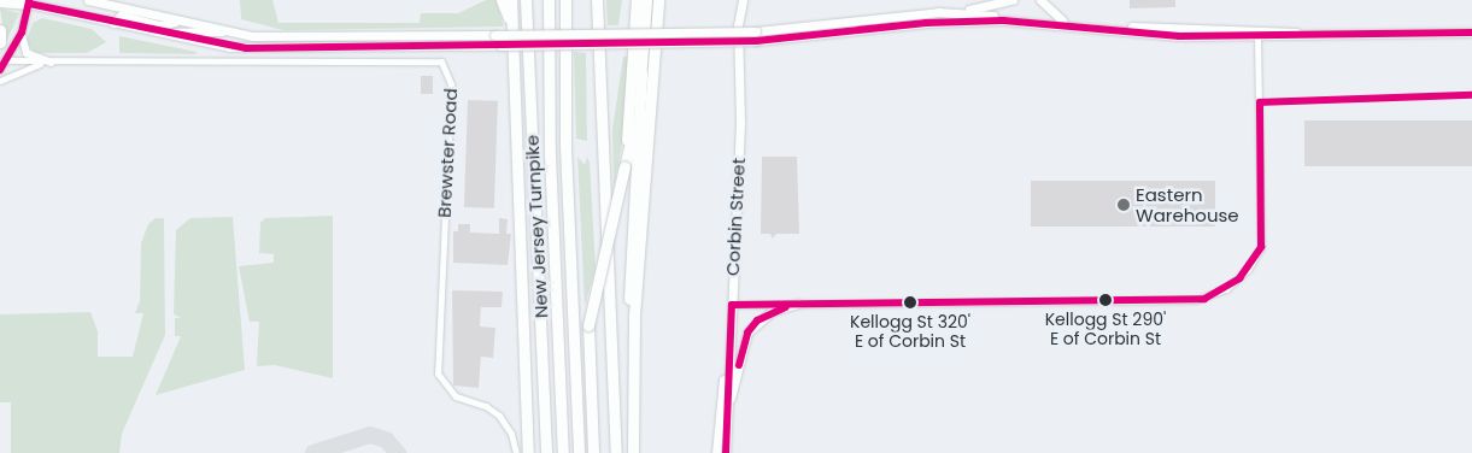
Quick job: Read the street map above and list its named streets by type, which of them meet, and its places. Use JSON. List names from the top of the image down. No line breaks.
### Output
{"streets":{"highway":["New Jersey Turnpike"],"main road":["Corbin Street"],"street":["Brewster Road"]},"places":["Eastern Warehouse","Kellogg St 290' E of Corbin St","Kellogg St 320' E of Corbin St"]}
